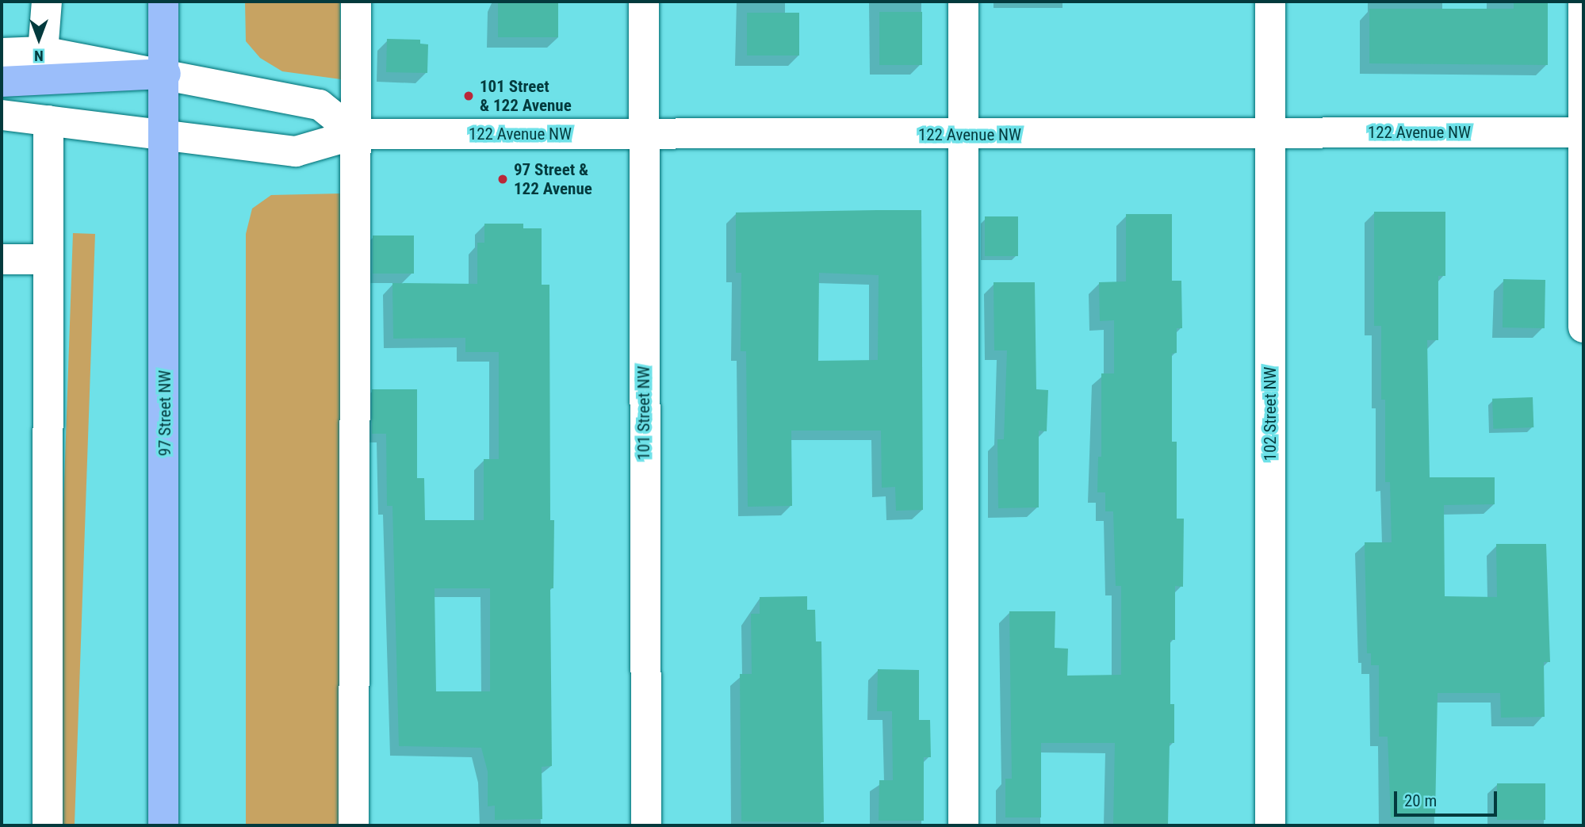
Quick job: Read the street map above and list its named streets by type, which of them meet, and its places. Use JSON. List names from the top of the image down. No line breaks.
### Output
{"streets":{"main road":["97 Street NW"],"street":["122 Avenue NW","101 Street NW","102 Street NW"]},"crossings":[["122 Avenue NW","97 Street NW"],["122 Avenue NW","101 Street NW"],["122 Avenue NW","102 Street NW"]],"places":["101 Street & 122 Avenue","97 Street & 122 Avenue"],"scale_bar":"20 m","north":"bottom"}
